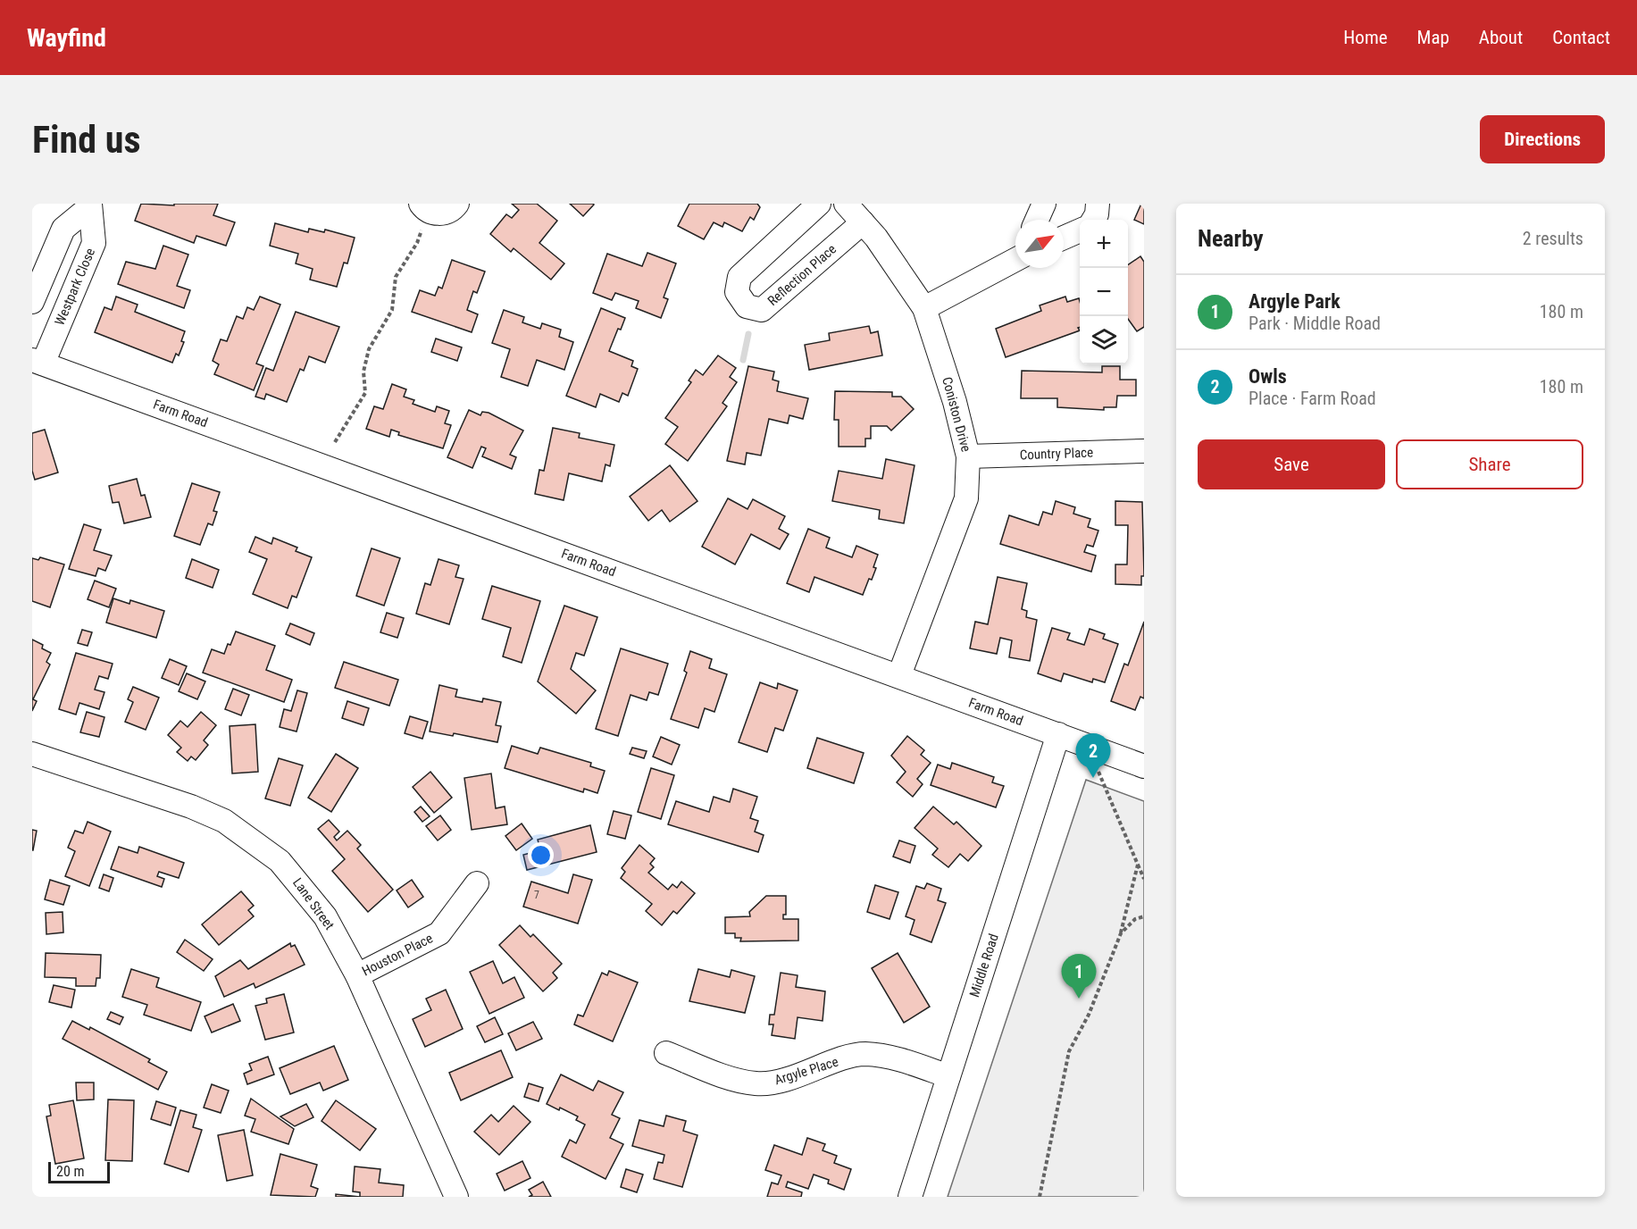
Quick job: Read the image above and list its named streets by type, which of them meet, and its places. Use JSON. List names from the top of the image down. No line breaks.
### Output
{"streets":{"street":["Reflection Place","Westpark Close","Farm Road","Coniston Drive","Country Place","Lane Street","Houston Place","Middle Road","Argyle Place"]},"crossings":[["Reflection Place","Coniston Drive"],["Westpark Close","Farm Road"],["Farm Road","Coniston Drive"],["Farm Road","Middle Road"],["Coniston Drive","Country Place"],["Lane Street","Houston Place"],["Middle Road","Argyle Place"]],"house_numbers":["7"],"scale_bar":"20 m","north":"top right","page":{"header":"Wayfind","nav":["Home","Map","About","Contact"],"buttons":["Directions",["Save","Share"]],"title":"Find us","heading":["Nearby","2 results"],"map_buttons":["+","−"],"list":[{"mark":"1","name":"Argyle Park","note":"Park · Middle Road","value":"180 m"},{"mark":"2","name":"Owls","note":"Place · Farm Road","value":"180 m"}],"pins":["2","1"],"scale":"20 m"}}
